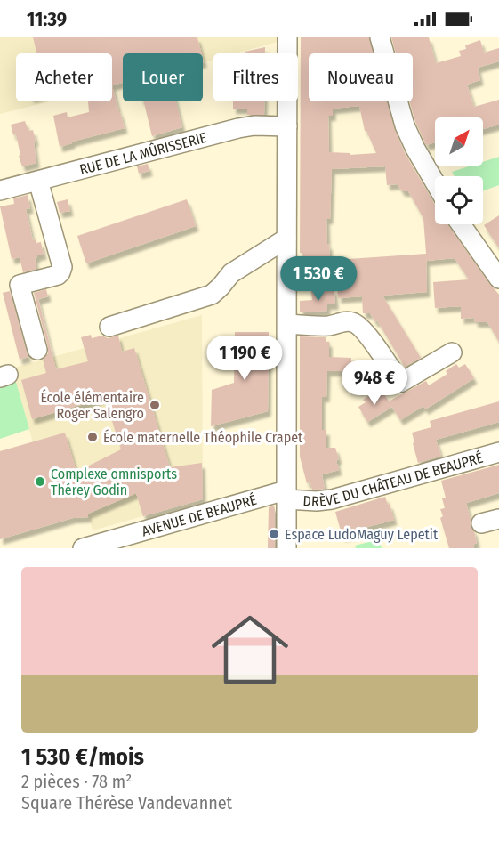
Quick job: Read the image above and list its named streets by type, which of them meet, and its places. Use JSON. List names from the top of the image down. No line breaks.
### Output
{"streets":{"street":["RUE DE LA MÛRISSERIE","DRÈVE DU CHÂTEAU DE BEAUPRÉ","AVENUE DE BEAUPRÉ"]},"crossings":[["DRÈVE DU CHÂTEAU DE BEAUPRÉ","AVENUE DE BEAUPRÉ"]],"places":["École élémentaire Roger Salengro","École maternelle Théophile Crapet","Complexe omnisports Thérey Godin","Espace LudoMaguy Lepetit"],"north":"top right","page":{"status":"11:39","chip":["Acheter","Louer","Filtres","Nouveau"],"price":["1 530 €","1 190 €","948 €"],"list":[{"name":"1 530 €/mois","note":"2 pièces · 78 m² · Square Thérèse Vandevannet"}]}}
